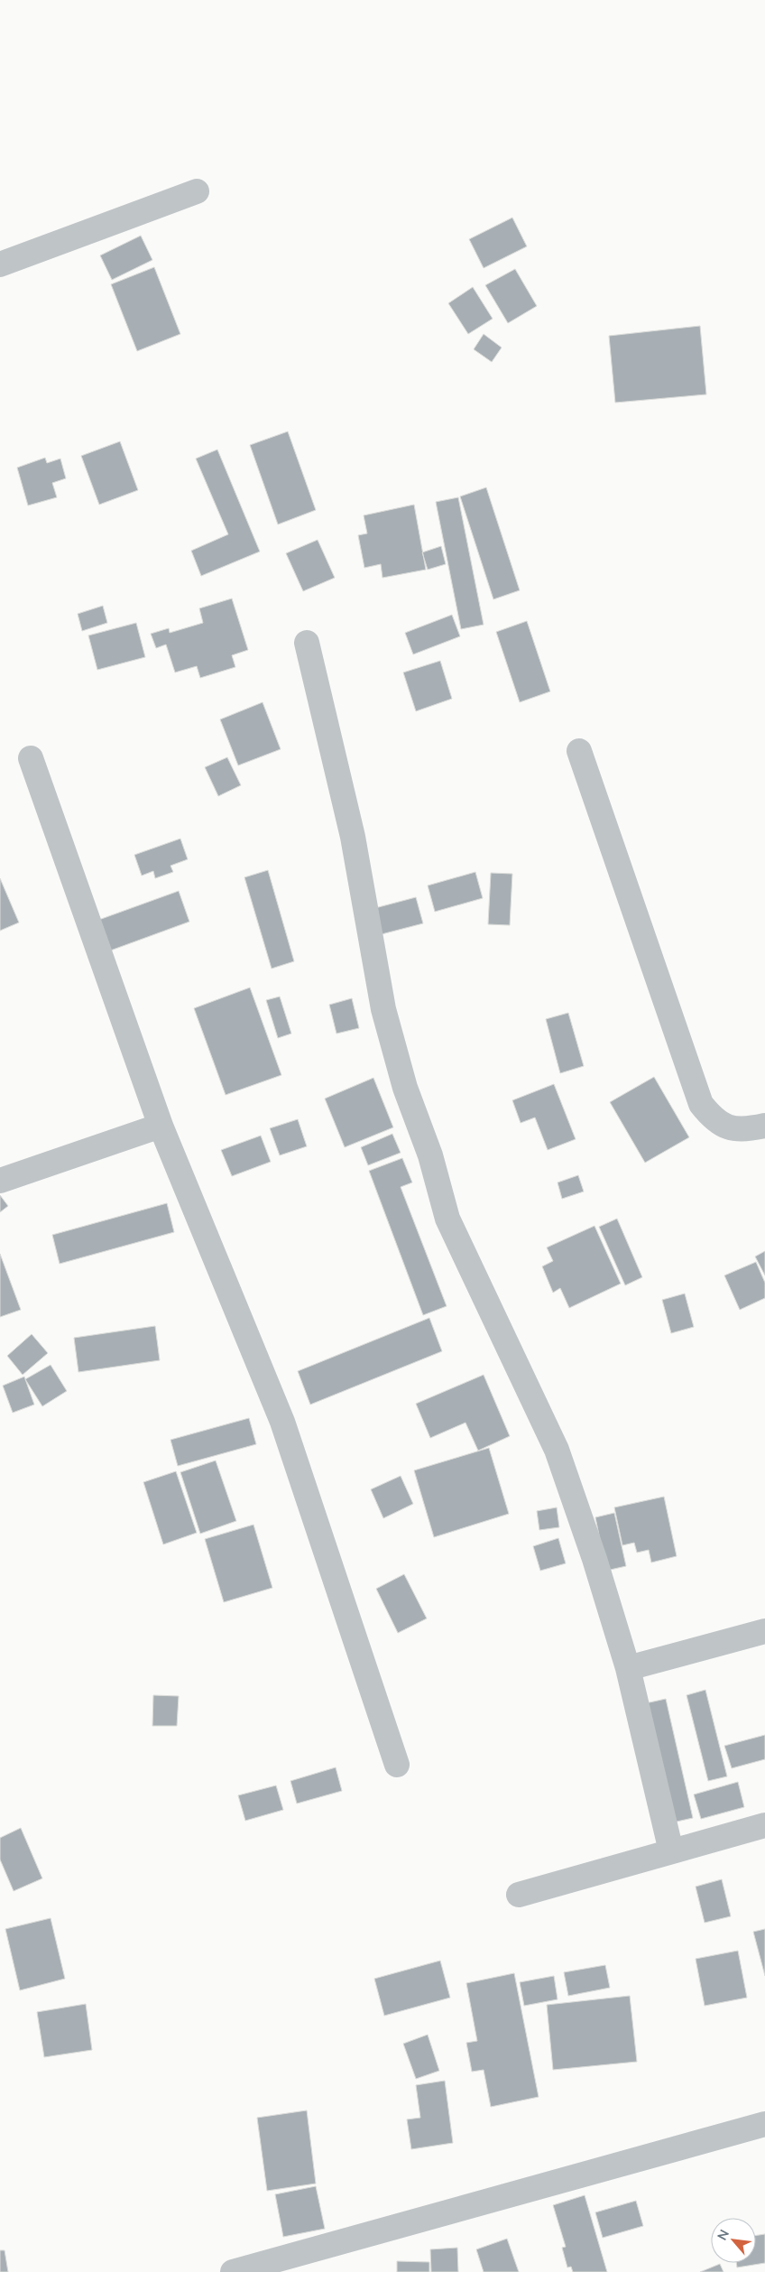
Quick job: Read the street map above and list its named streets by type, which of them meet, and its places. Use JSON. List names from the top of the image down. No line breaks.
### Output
{"north":"top left"}
